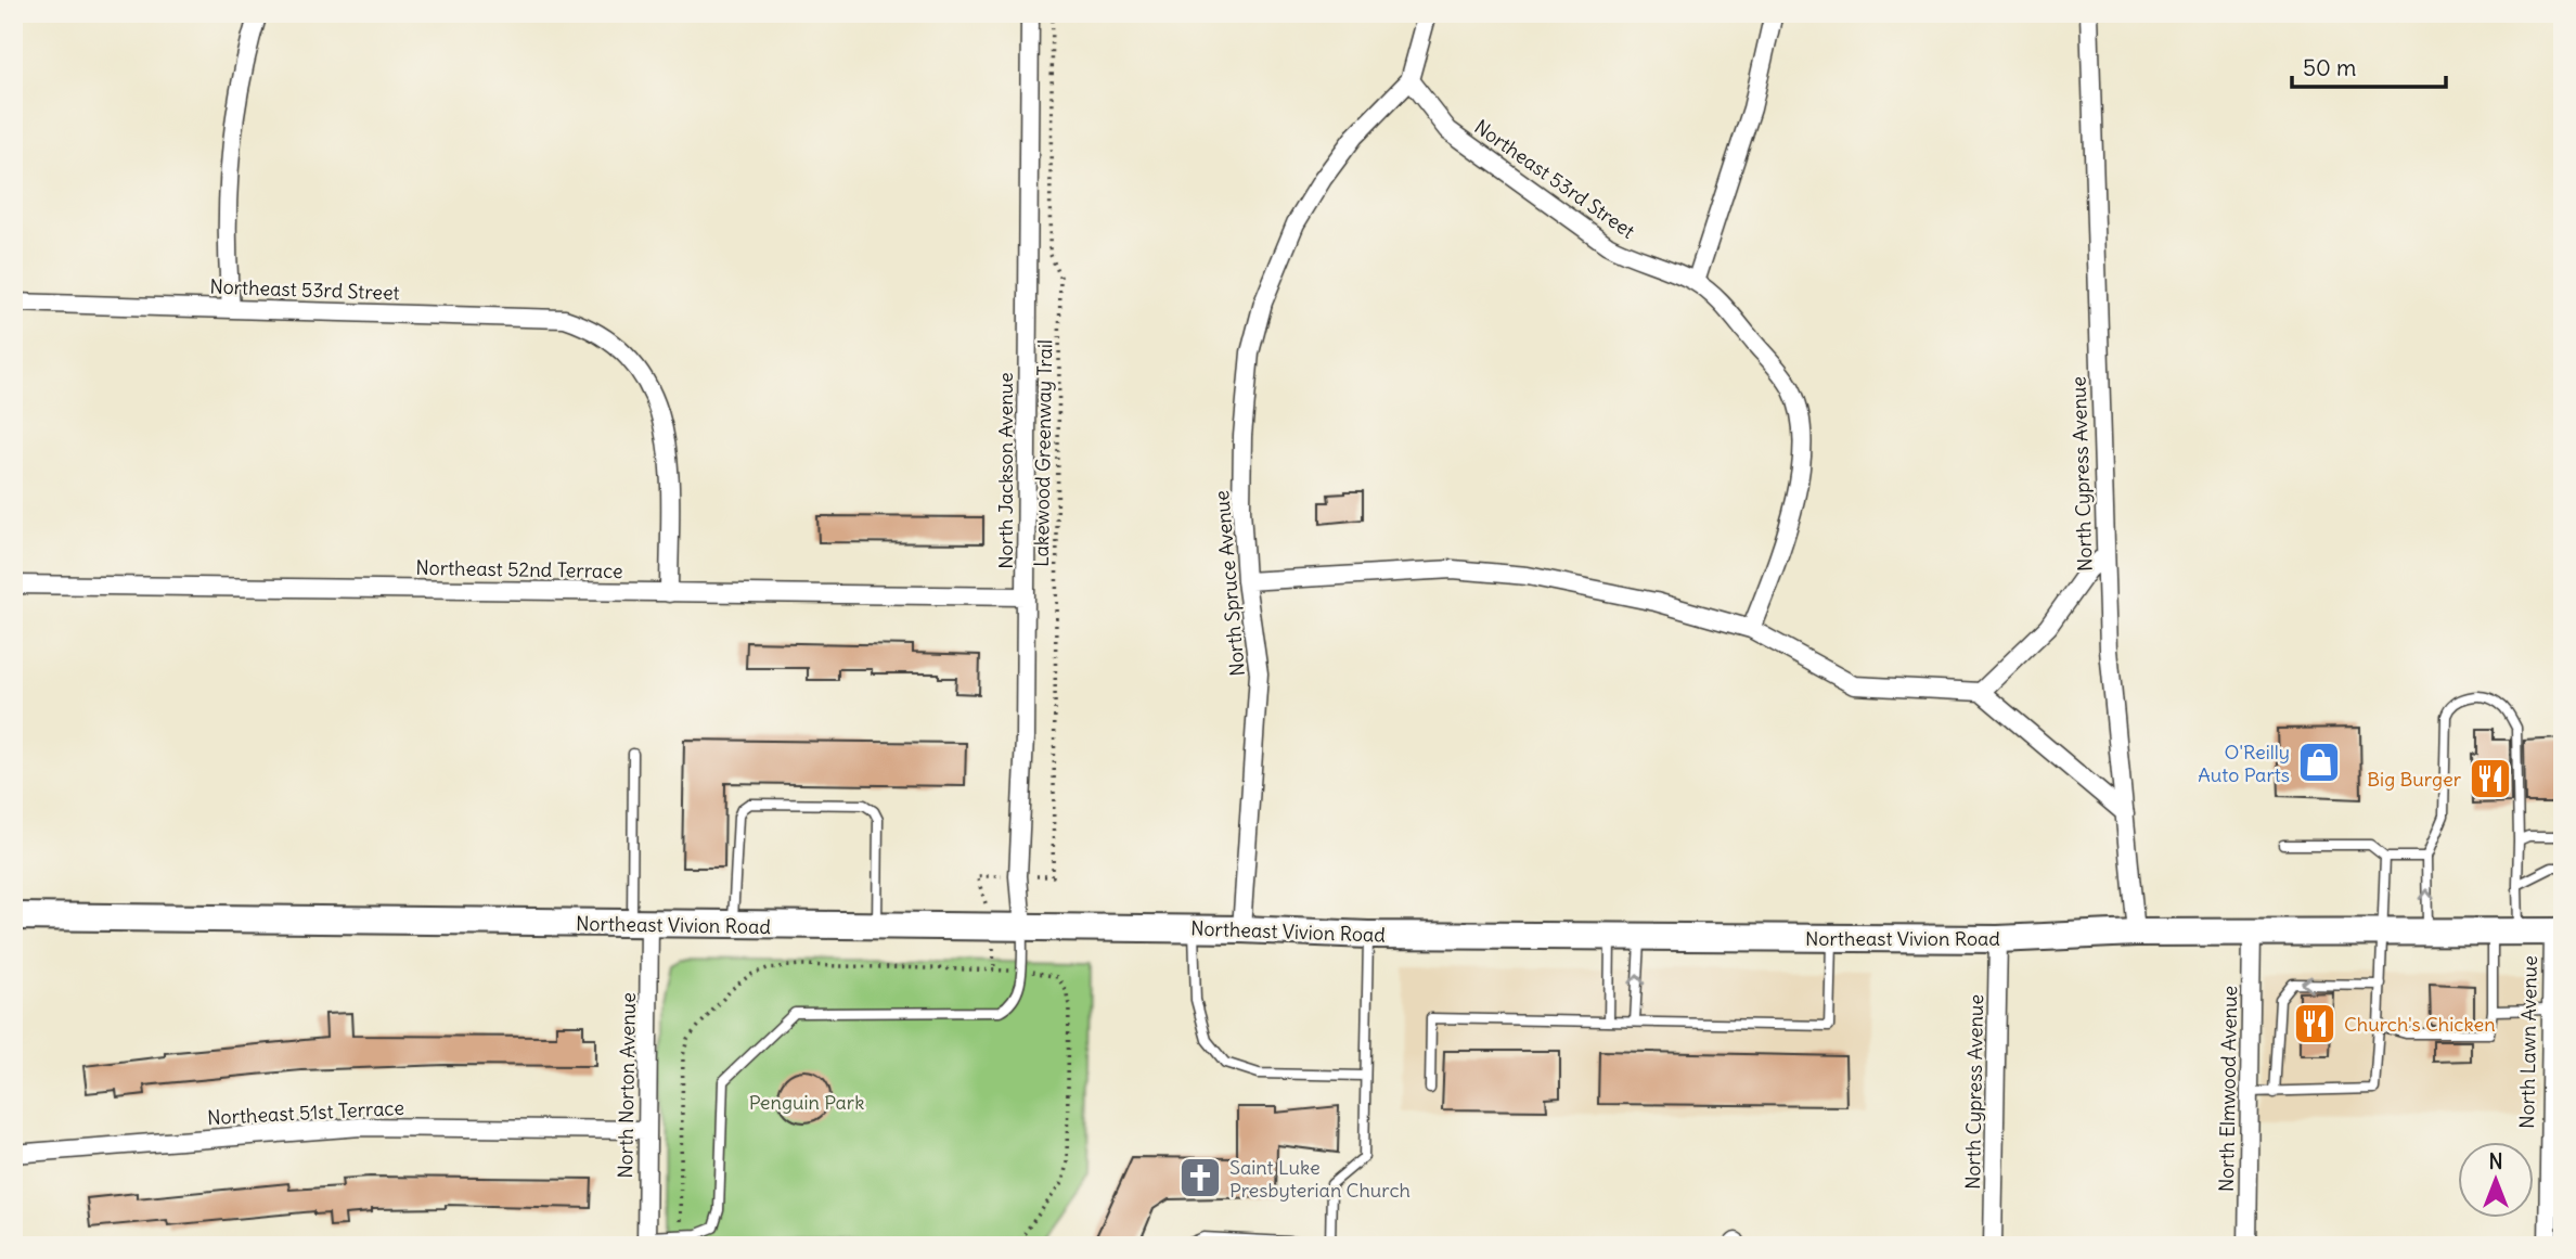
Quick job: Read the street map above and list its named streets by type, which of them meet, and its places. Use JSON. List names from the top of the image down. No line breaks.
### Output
{"streets":{"main road":["Northeast Vivion Road"],"street":["Northeast 53rd Street","North Jackson Avenue","North Cypress Avenue","Northeast 52nd Terrace","North Spruce Avenue","North Lawn Avenue","North Norton Avenue","North Elmwood Avenue","Northeast 51st Terrace"],"path":["Lakewood Greenway Trail"]},"crossings":[["Northeast 53rd Street","Northeast 52nd Terrace"],["Northeast 53rd Street","North Spruce Avenue"],["North Jackson Avenue","Northeast 52nd Terrace"],["North Jackson Avenue","Northeast Vivion Road"],["North Cypress Avenue","Northeast Vivion Road"],["North Spruce Avenue","Northeast Vivion Road"],["Northeast Vivion Road","North Lawn Avenue"],["Northeast Vivion Road","North Norton Avenue"],["Northeast Vivion Road","North Elmwood Avenue"],["North Norton Avenue","Northeast 51st Terrace"]],"parks":["Penguin Park"],"places":{"shop":["O'Reilly Auto Parts"],"restaurant":["Big Burger","Church's Chicken"],"church":["Saint Luke Presbyterian Church"]},"scale_bar":"50 m","north":"top"}
